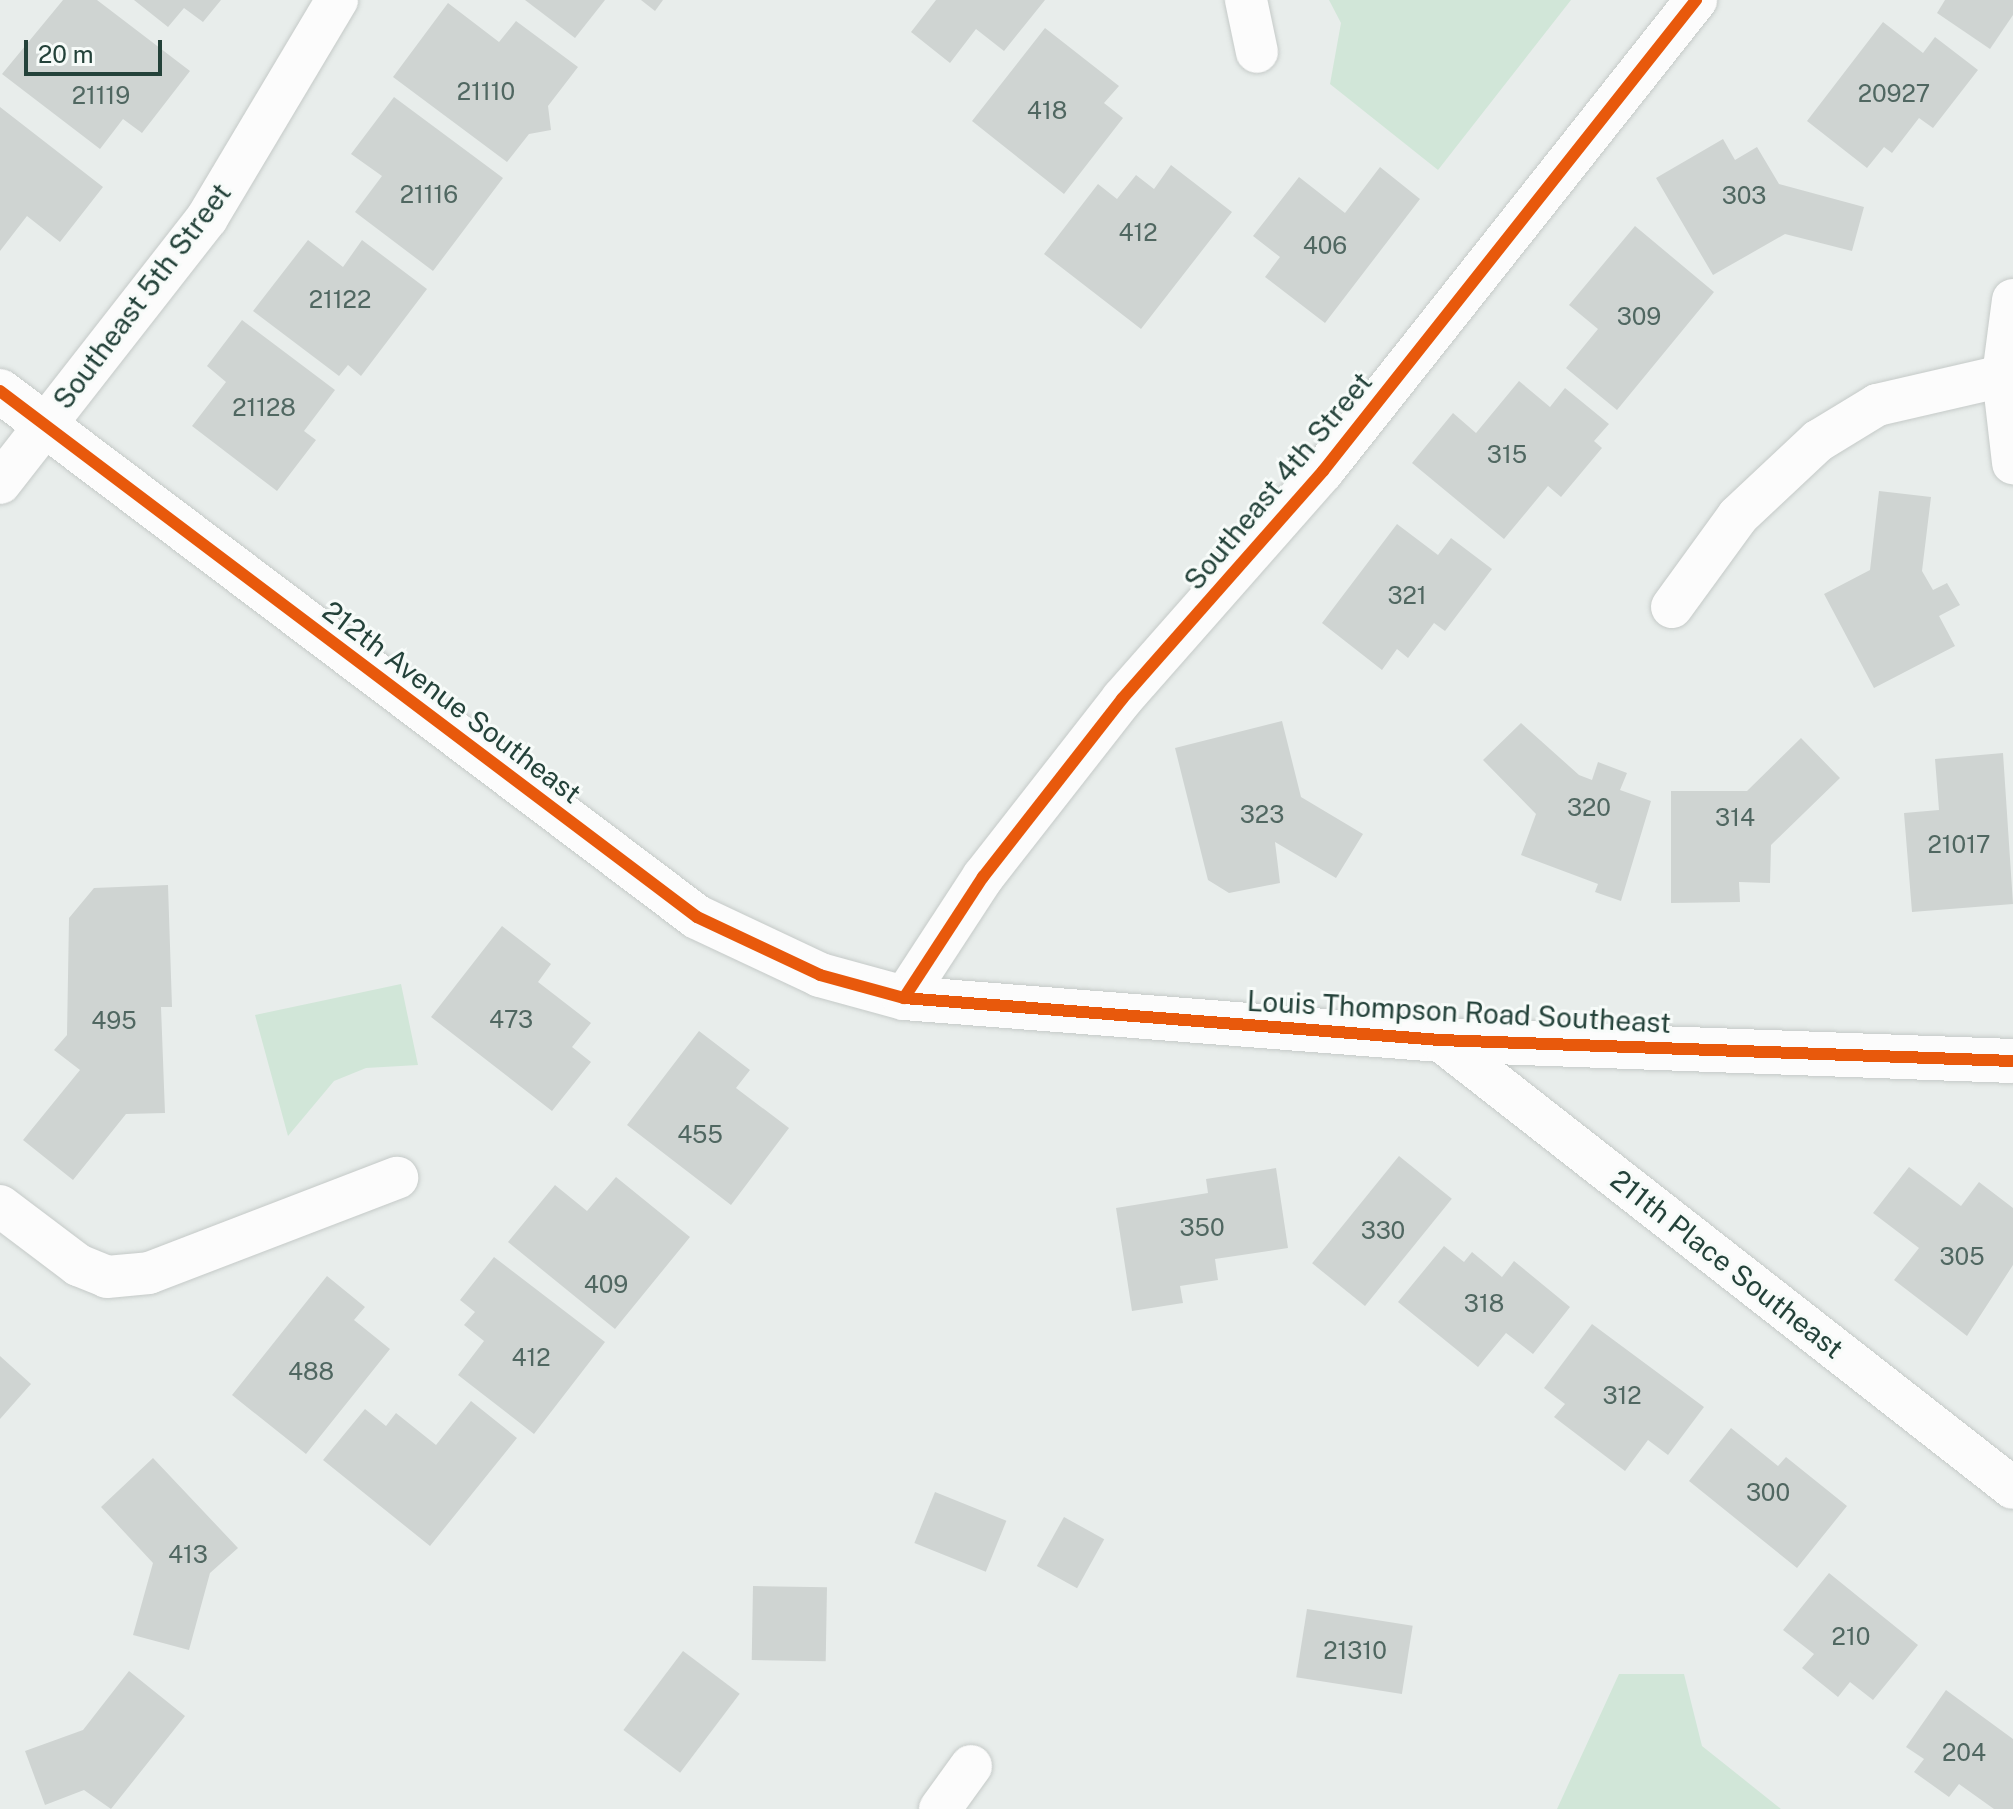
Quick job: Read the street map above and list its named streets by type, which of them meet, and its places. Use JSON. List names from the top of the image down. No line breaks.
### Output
{"streets":{"street":["Southeast 5th Street","Southeast 4th Street","212th Avenue Southeast","Louis Thompson Road Southeast","211th Place Southeast"]},"crossings":[["Southeast 5th Street","212th Avenue Southeast"],["Southeast 4th Street","212th Avenue Southeast"],["Southeast 4th Street","Louis Thompson Road Southeast"],["212th Avenue Southeast","Louis Thompson Road Southeast"],["Louis Thompson Road Southeast","211th Place Southeast"]],"house_numbers":["21110","20927","21119","418","21116","303","412","406","21122","309","21128","315","321","320","323","314","21017","473","495","455","350","330","305","409","318","412","488","312","300","413","210","21310","204"],"scale_bar":"20 m"}
